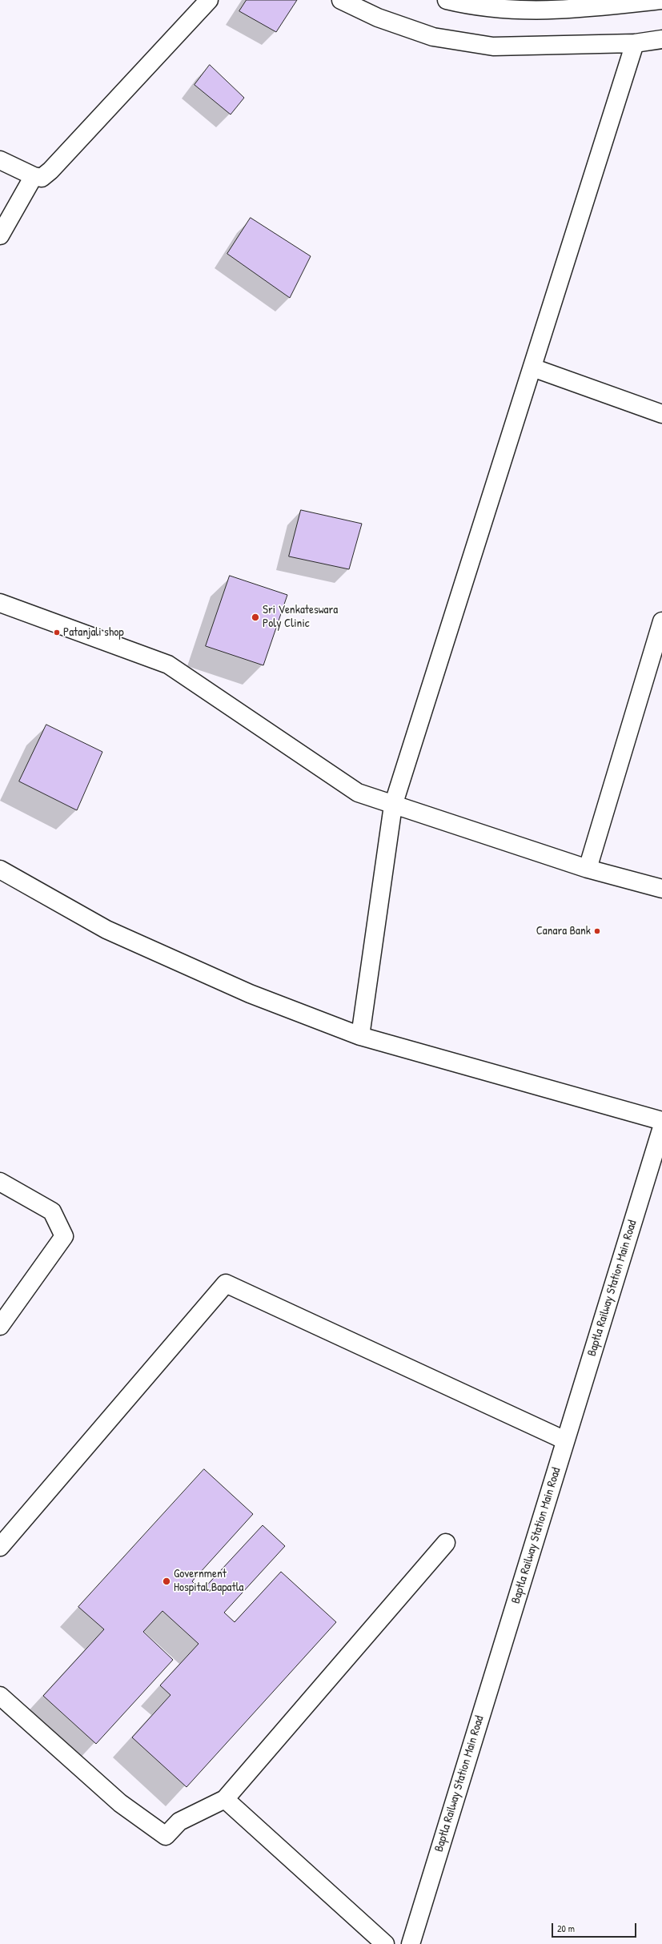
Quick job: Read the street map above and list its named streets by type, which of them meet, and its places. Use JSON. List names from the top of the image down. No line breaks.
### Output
{"streets":{"street":["Baptla Railway Station Main Road"]},"places":["Sri Venkateswara Poly Clinic","Patanjali shop","Canara Bank","Government Hospital,Bapatla"],"scale_bar":"20 m"}
